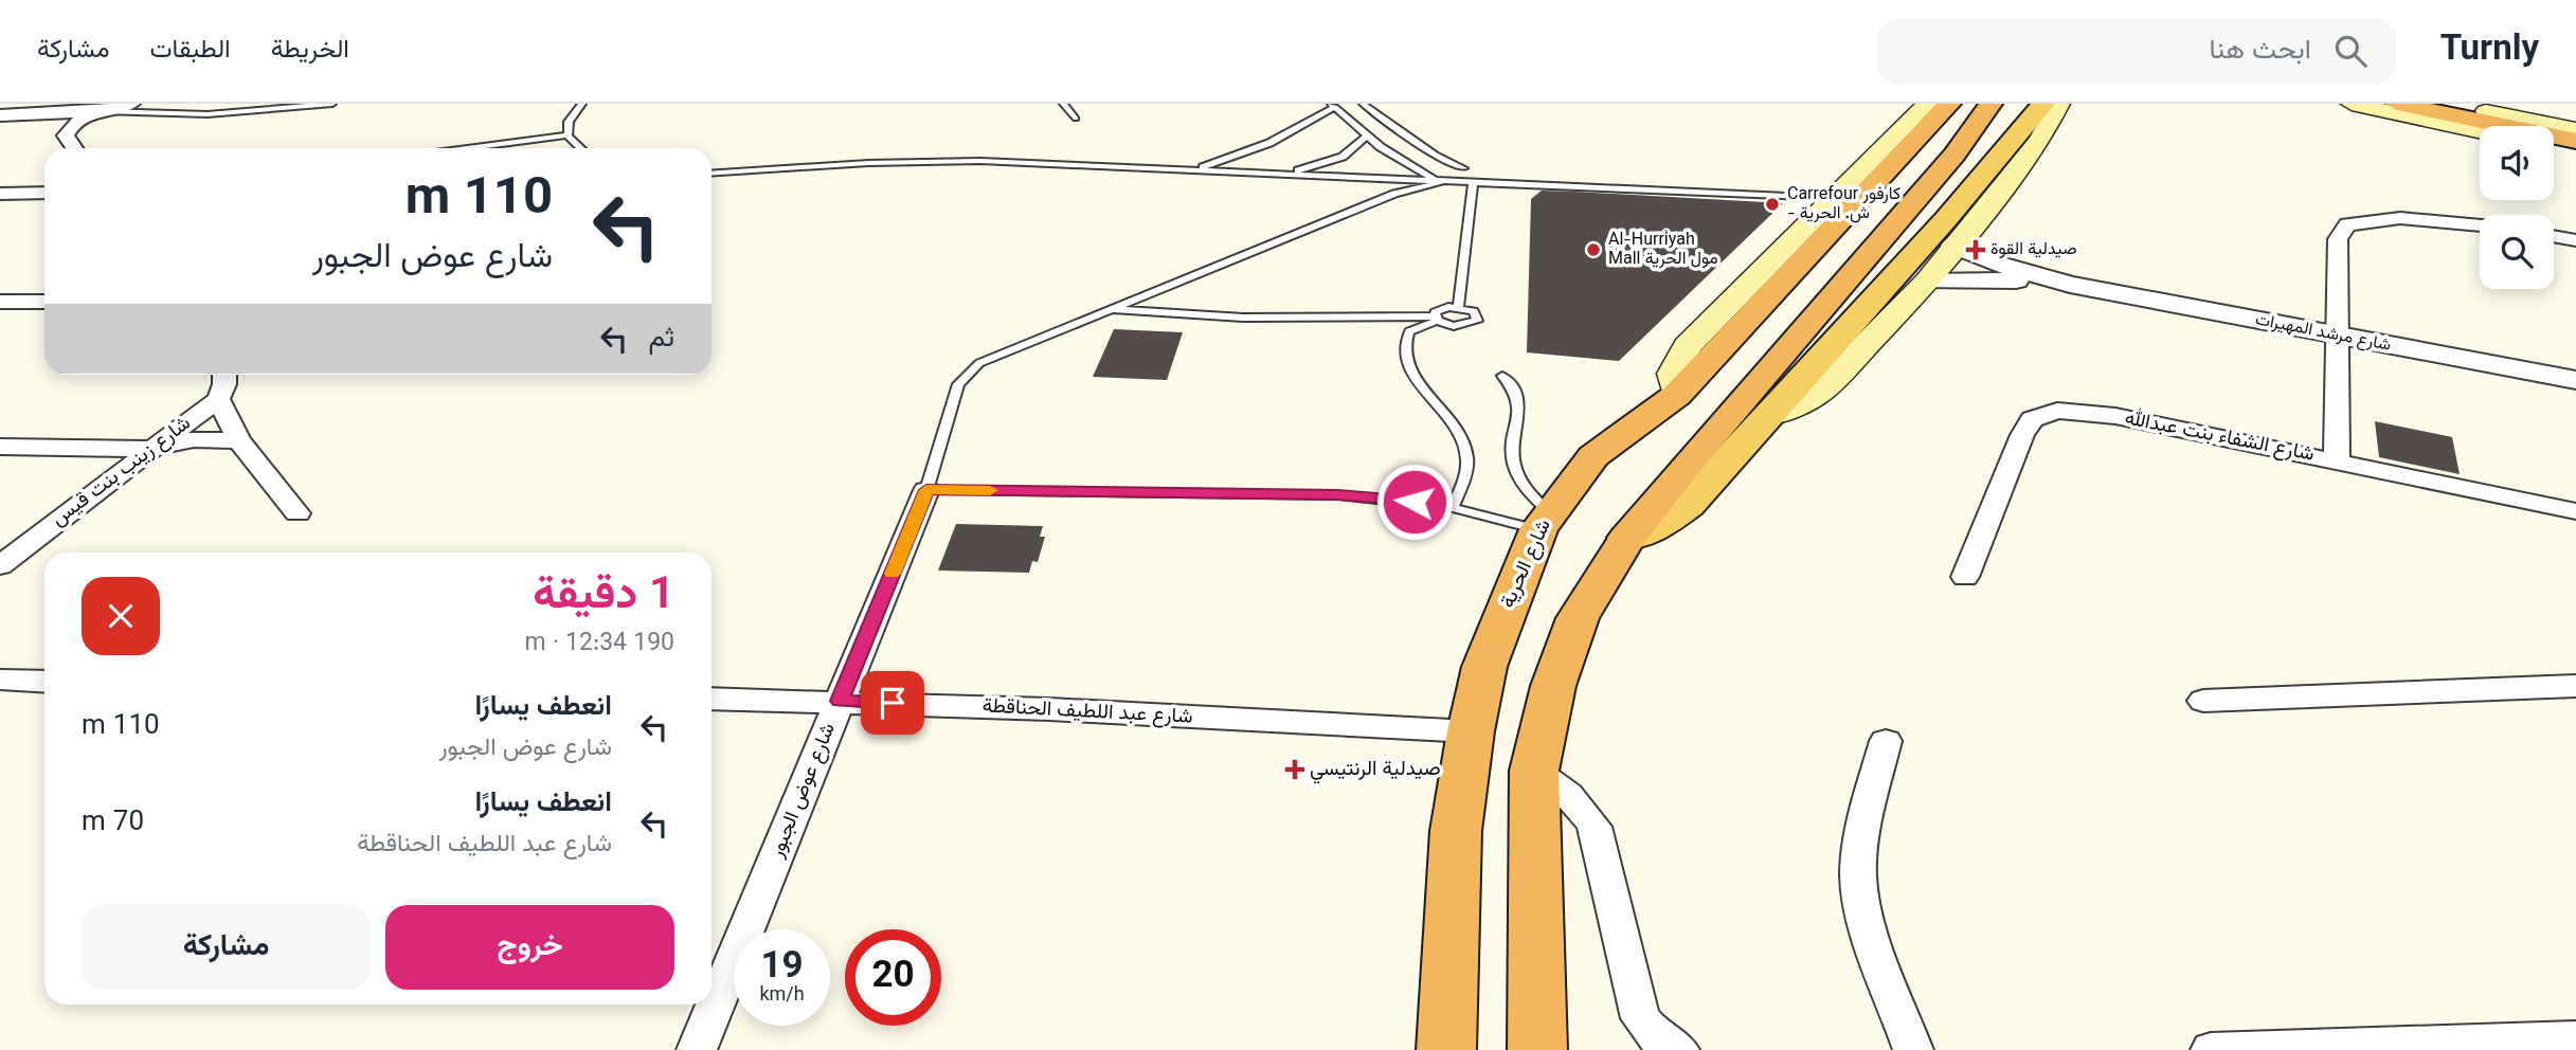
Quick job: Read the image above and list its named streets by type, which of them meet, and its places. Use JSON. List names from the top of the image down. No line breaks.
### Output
{"streets":{"highway":["شارع الحرية"],"street":["شارع مرشد المهيرات","شارع الشفاء بنت عبدالله","شارع زينب بنت قيس","شارع عبد اللطيف الحناقطة","شارع عوض الجبور"]},"crossings":[["شارع الحرية","شارع عبد اللطيف الحناقطة"],["شارع عبد اللطيف الحناقطة","شارع عوض الجبور"]],"places":{"other":["Carrefour كارفور - ش. الحرية","ِAl-Hurriyah Mall مول الحرية"],"health":["صيدلية القوة","صيدلية الرنتيسي"]},"page":{"header":"Turnly","search":"ابحث هنا","nav":["الخريطة","الطبقات","مشاركة"],"turn":["110 m","شارع عوض الجبور"],"then":"ثم","heading":["1 دقيقة","190 m · 12:34"],"list":[{"name":"انعطف يسارًا","note":"شارع عوض الجبور","value":"110 m"},{"name":"انعطف يسارًا","note":"شارع عبد اللطيف الحناقطة","value":"70 m"}],"buttons":["خروج","مشاركة"],"speed":"19 km/h","limit":"20"}}
